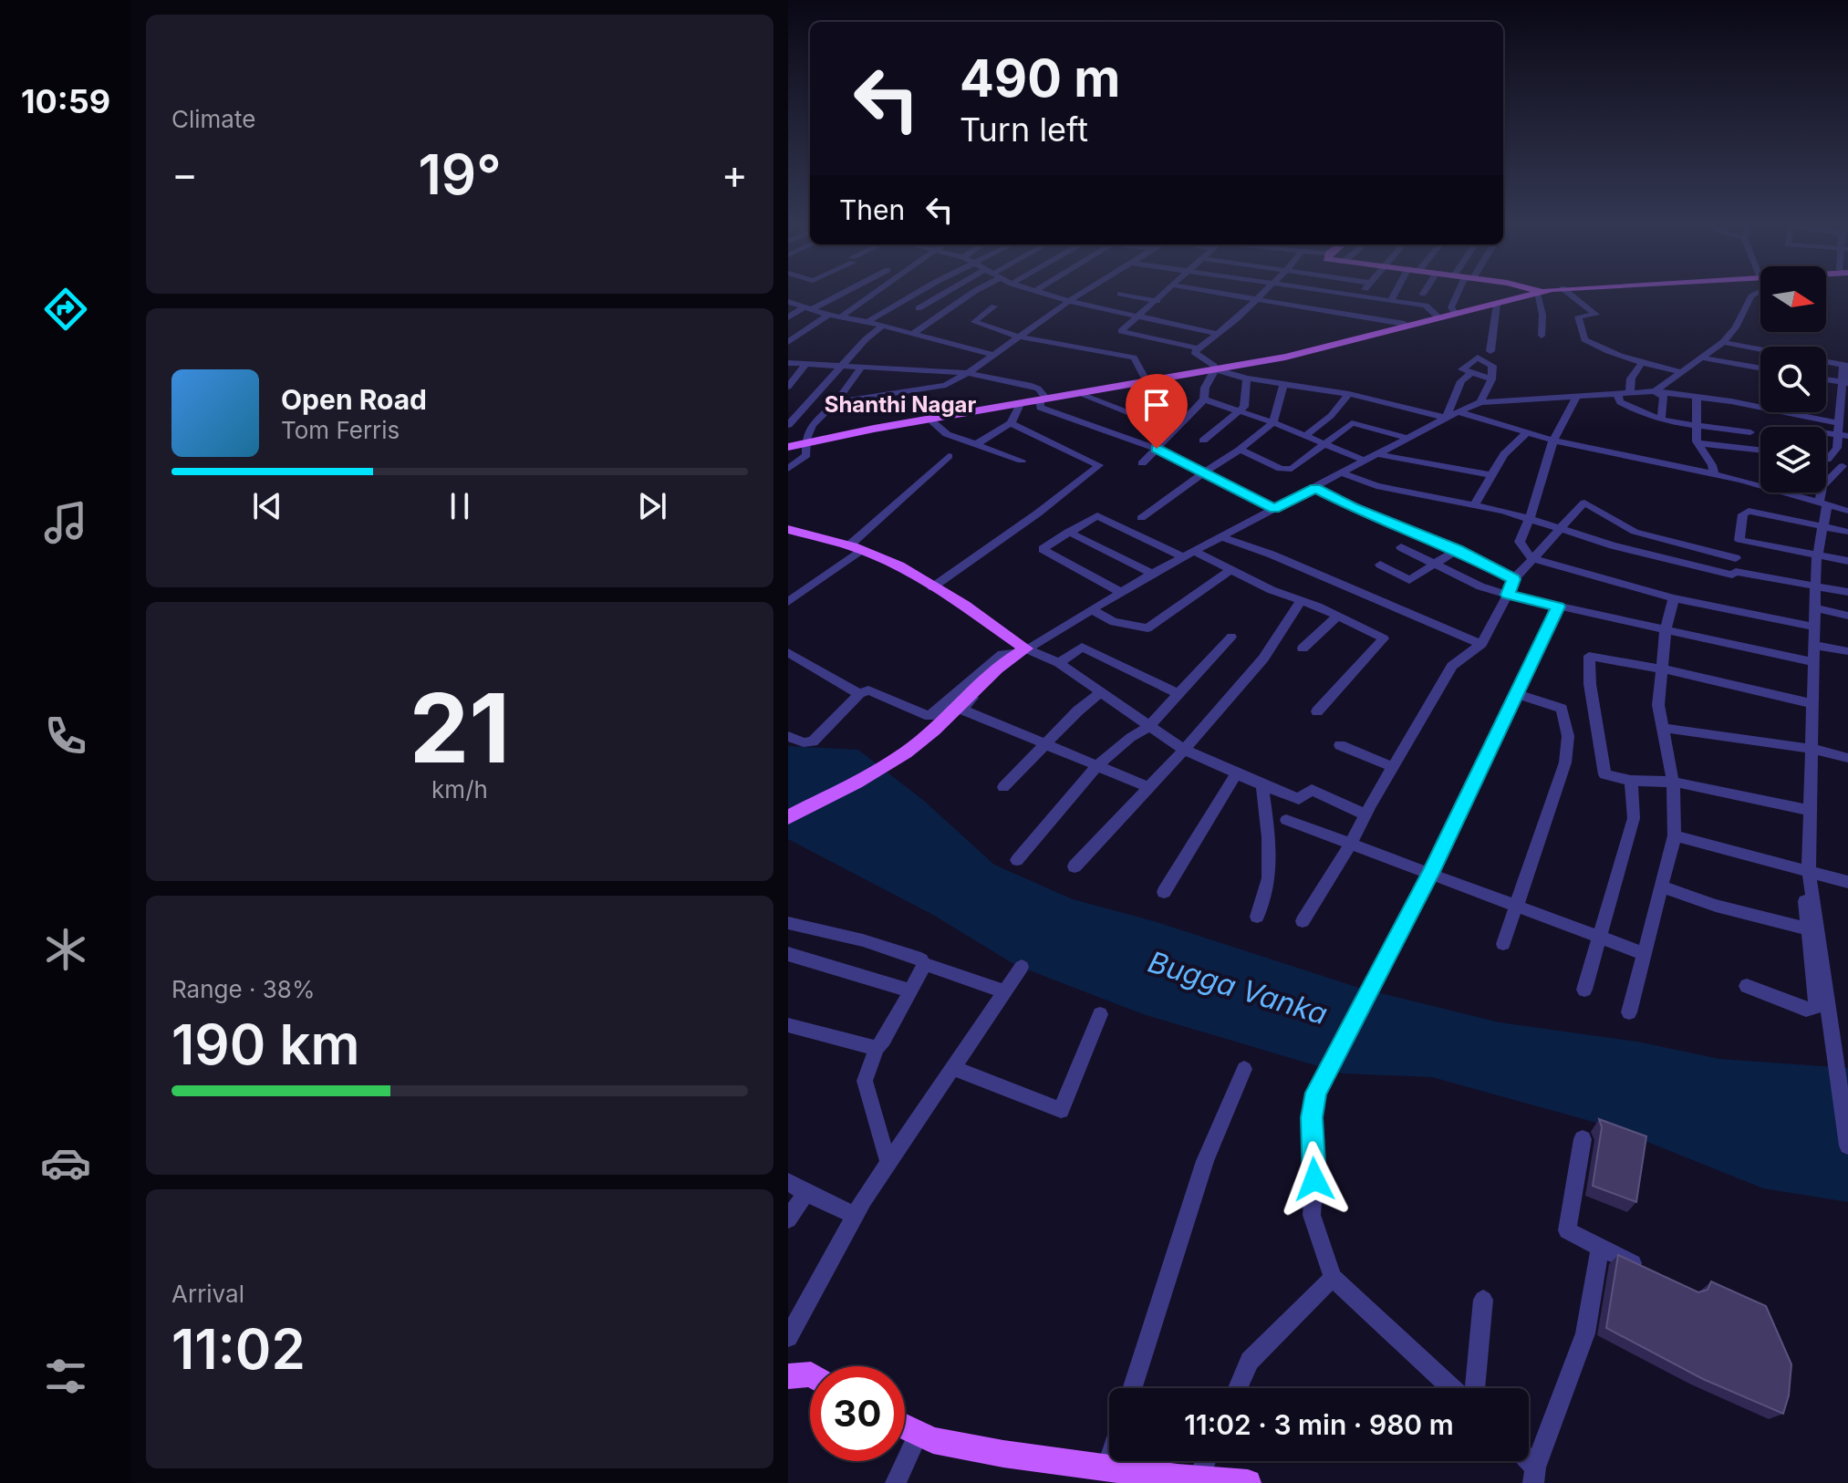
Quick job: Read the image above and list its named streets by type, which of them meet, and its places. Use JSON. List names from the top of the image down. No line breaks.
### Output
{"districts":["Shanthi Nagar"],"water":["Bugga Vanka"],"north":"right","page":{"tabs":"10:59","tile":["Climate",["21","km/h"],["Range · 38%","190 km"],["Arrival","11:02"]],"turn":["490 m","Turn left"],"heat":["−","19°","+"],"then":"Then","song":["Open Road","Tom Ferris"],"limit":"30","trip":"11:02 · 3 min · 980 m"}}
